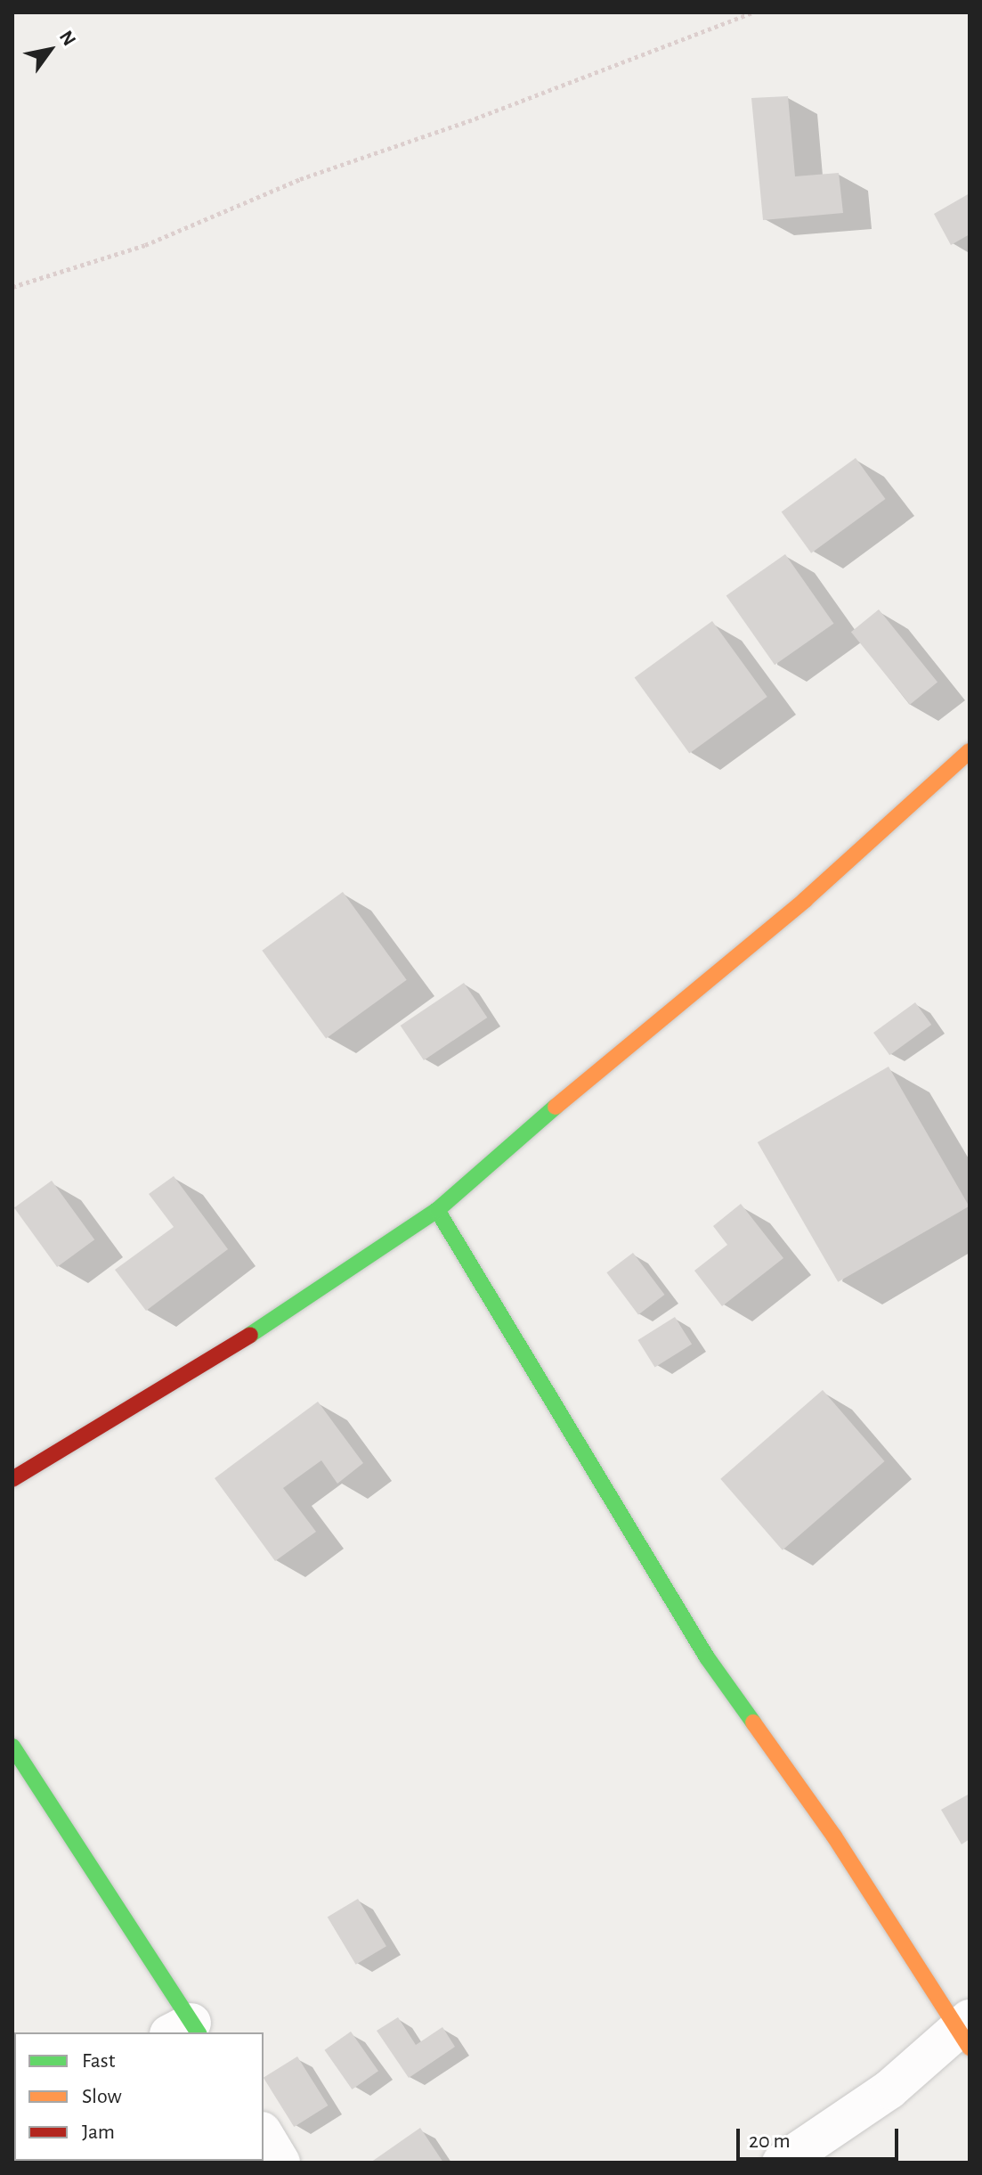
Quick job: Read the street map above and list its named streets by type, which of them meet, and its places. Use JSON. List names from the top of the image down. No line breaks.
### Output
{"legend":["Fast","Slow","Jam"],"scale_bar":"20 m","north":"top right"}
